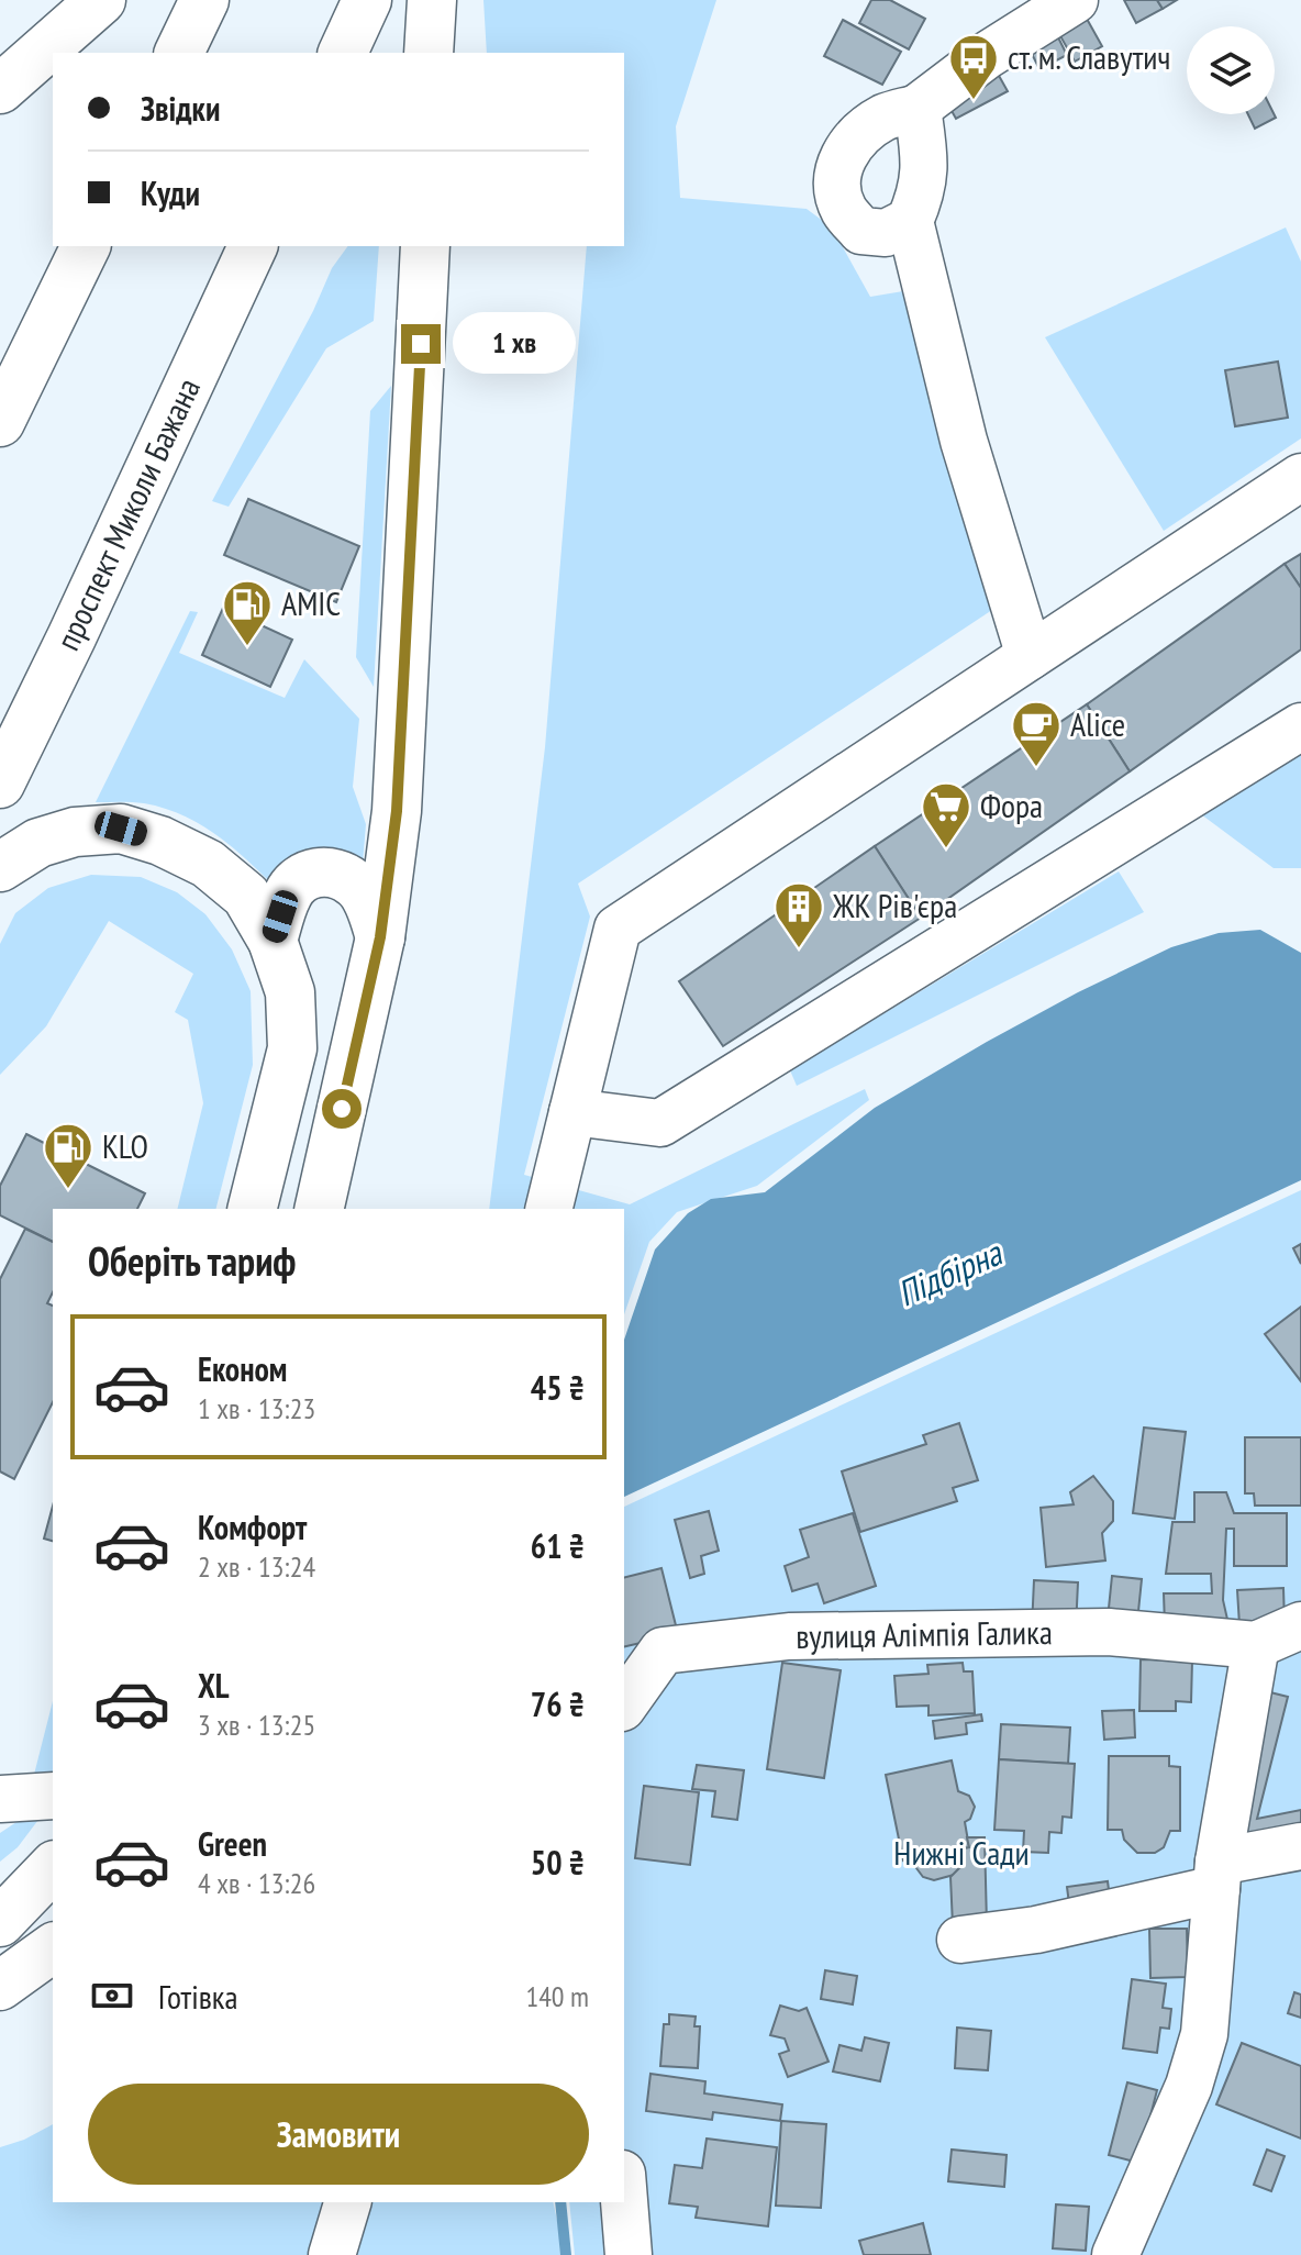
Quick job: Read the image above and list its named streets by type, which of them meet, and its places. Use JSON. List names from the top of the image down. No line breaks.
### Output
{"streets":{"highway":["проспект Миколи Бажана"],"street":["вулиця Алімпія Галика"]},"water":["Підбірна"],"parks":["Нижні Сади"],"places":{"bus stop":["ст. м. Славутич"],"fuel station":["AMIC","KLO"],"cafe":["Alice"],"supermarket":["Фора"],"building":["ЖК Рів'єра"]},"page":{"banner":["Звідки","Куди"],"bubble":"1 хв","heading":"Оберіть тариф","list":[{"name":"Економ","note":"1 хв · 13:23","value":"45 ₴"},{"name":"Комфорт","note":"2 хв · 13:24","value":"61 ₴"},{"name":"XL","note":"3 хв · 13:25","value":"76 ₴"},{"name":"Green","note":"4 хв · 13:26","value":"50 ₴"}],"pay":["Готівка","140 m"],"buttons":"Замовити"}}
